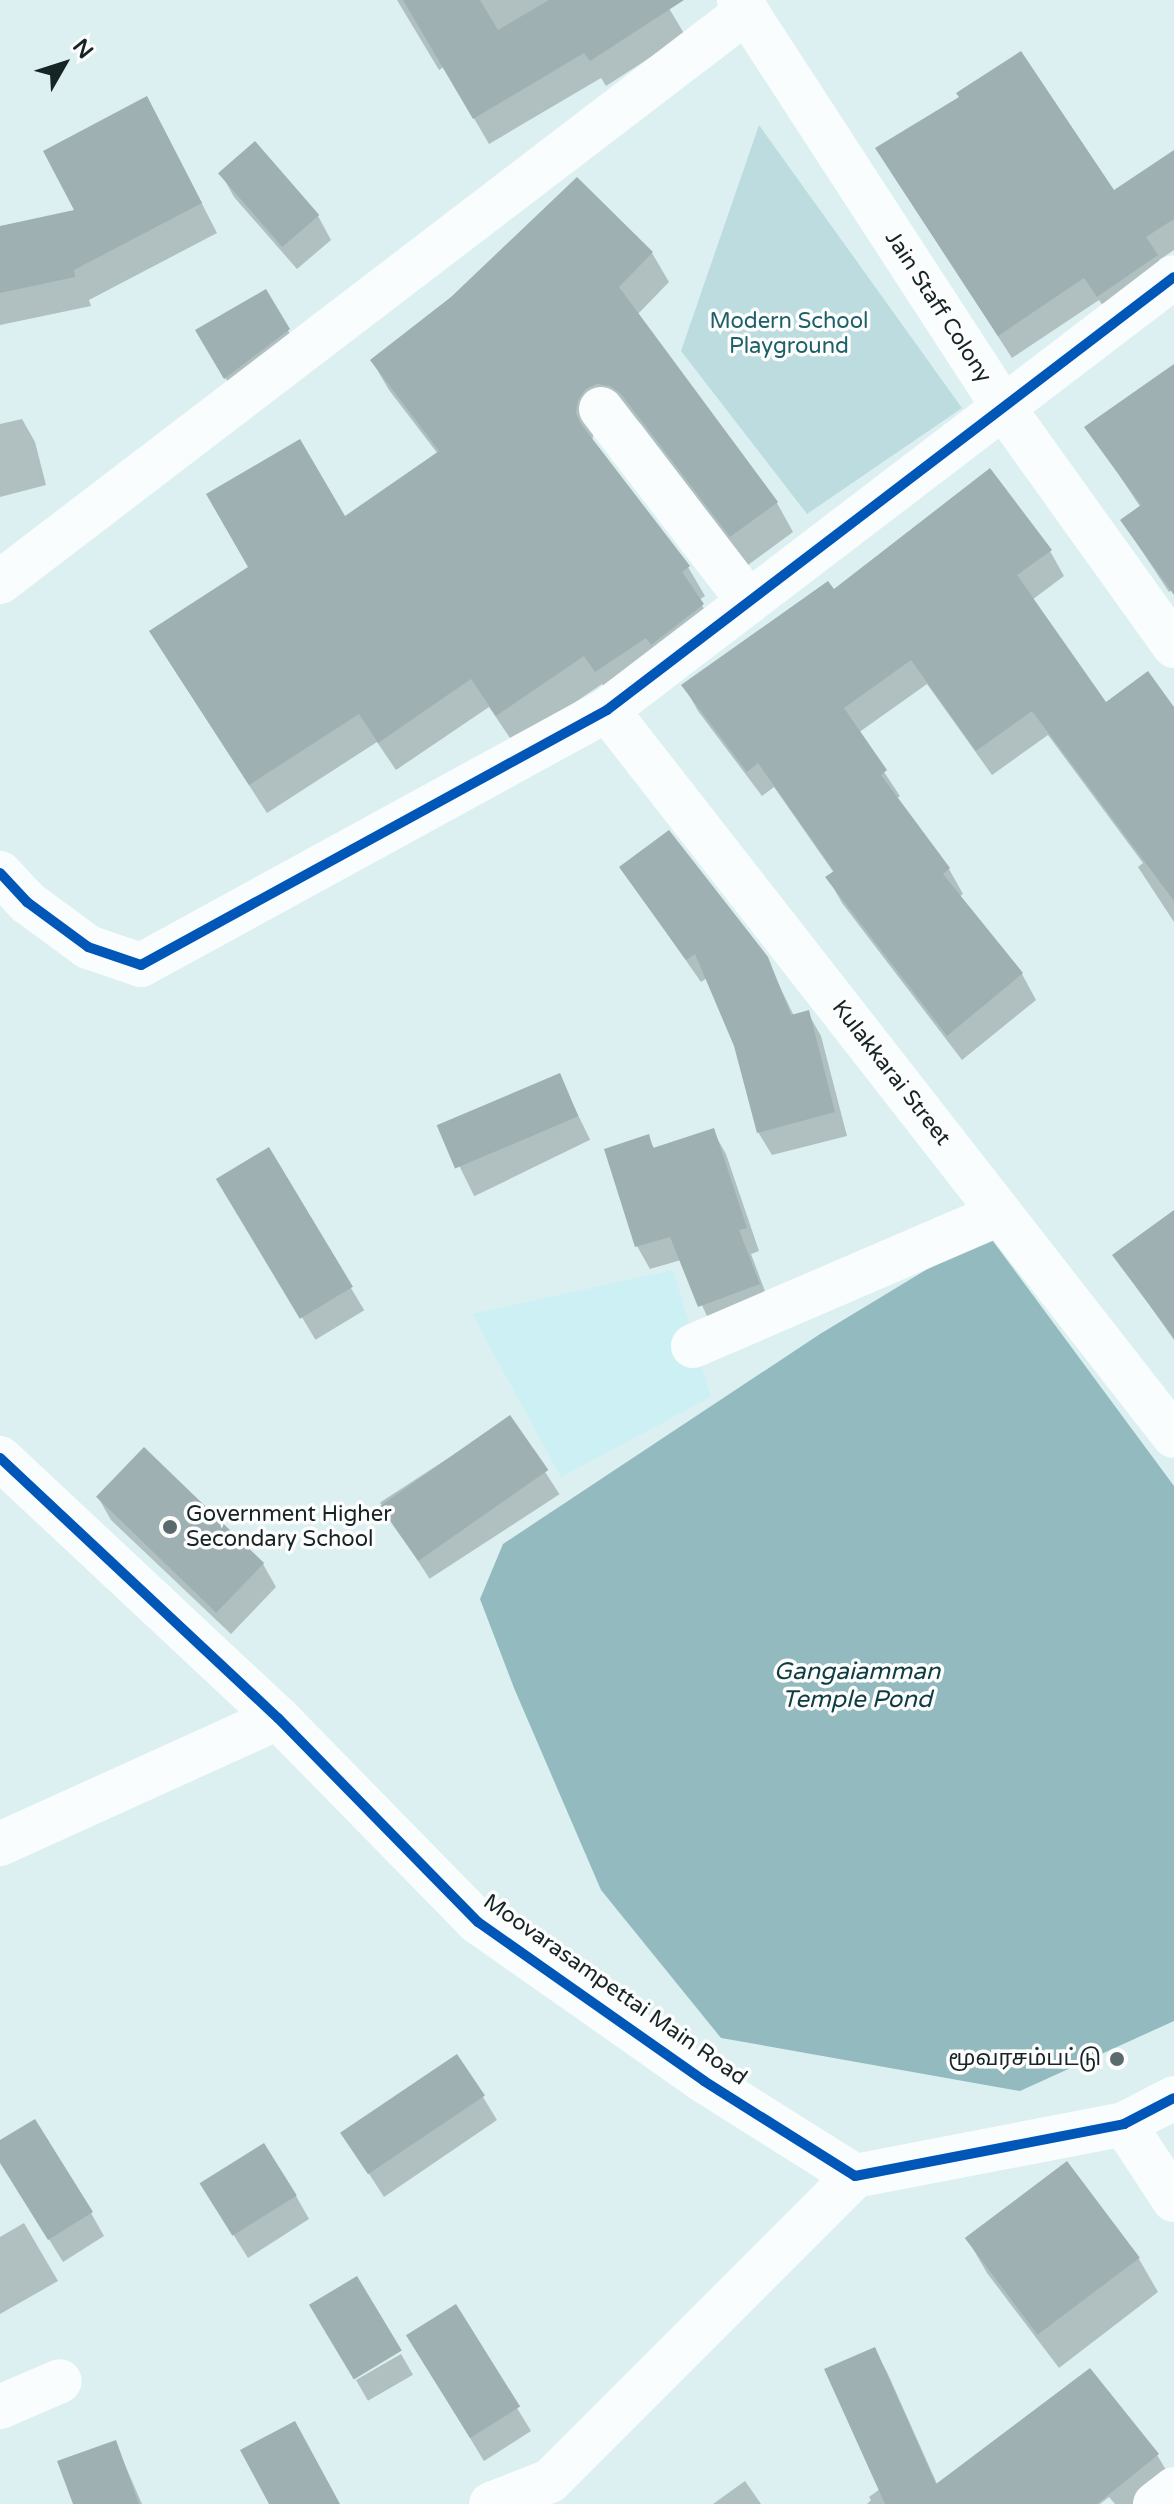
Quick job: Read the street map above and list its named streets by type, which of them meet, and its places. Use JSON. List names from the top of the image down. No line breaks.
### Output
{"streets":{"street":["Jain Staff Colony","Kulakkarai Street","Moovarasampettai Main Road"]},"water":["Gangaiamman Temple Pond"],"parks":["Modern School Playground"],"places":["Government Higher Secondary School","மூவரசம்பட்டு"],"north":"top right"}
